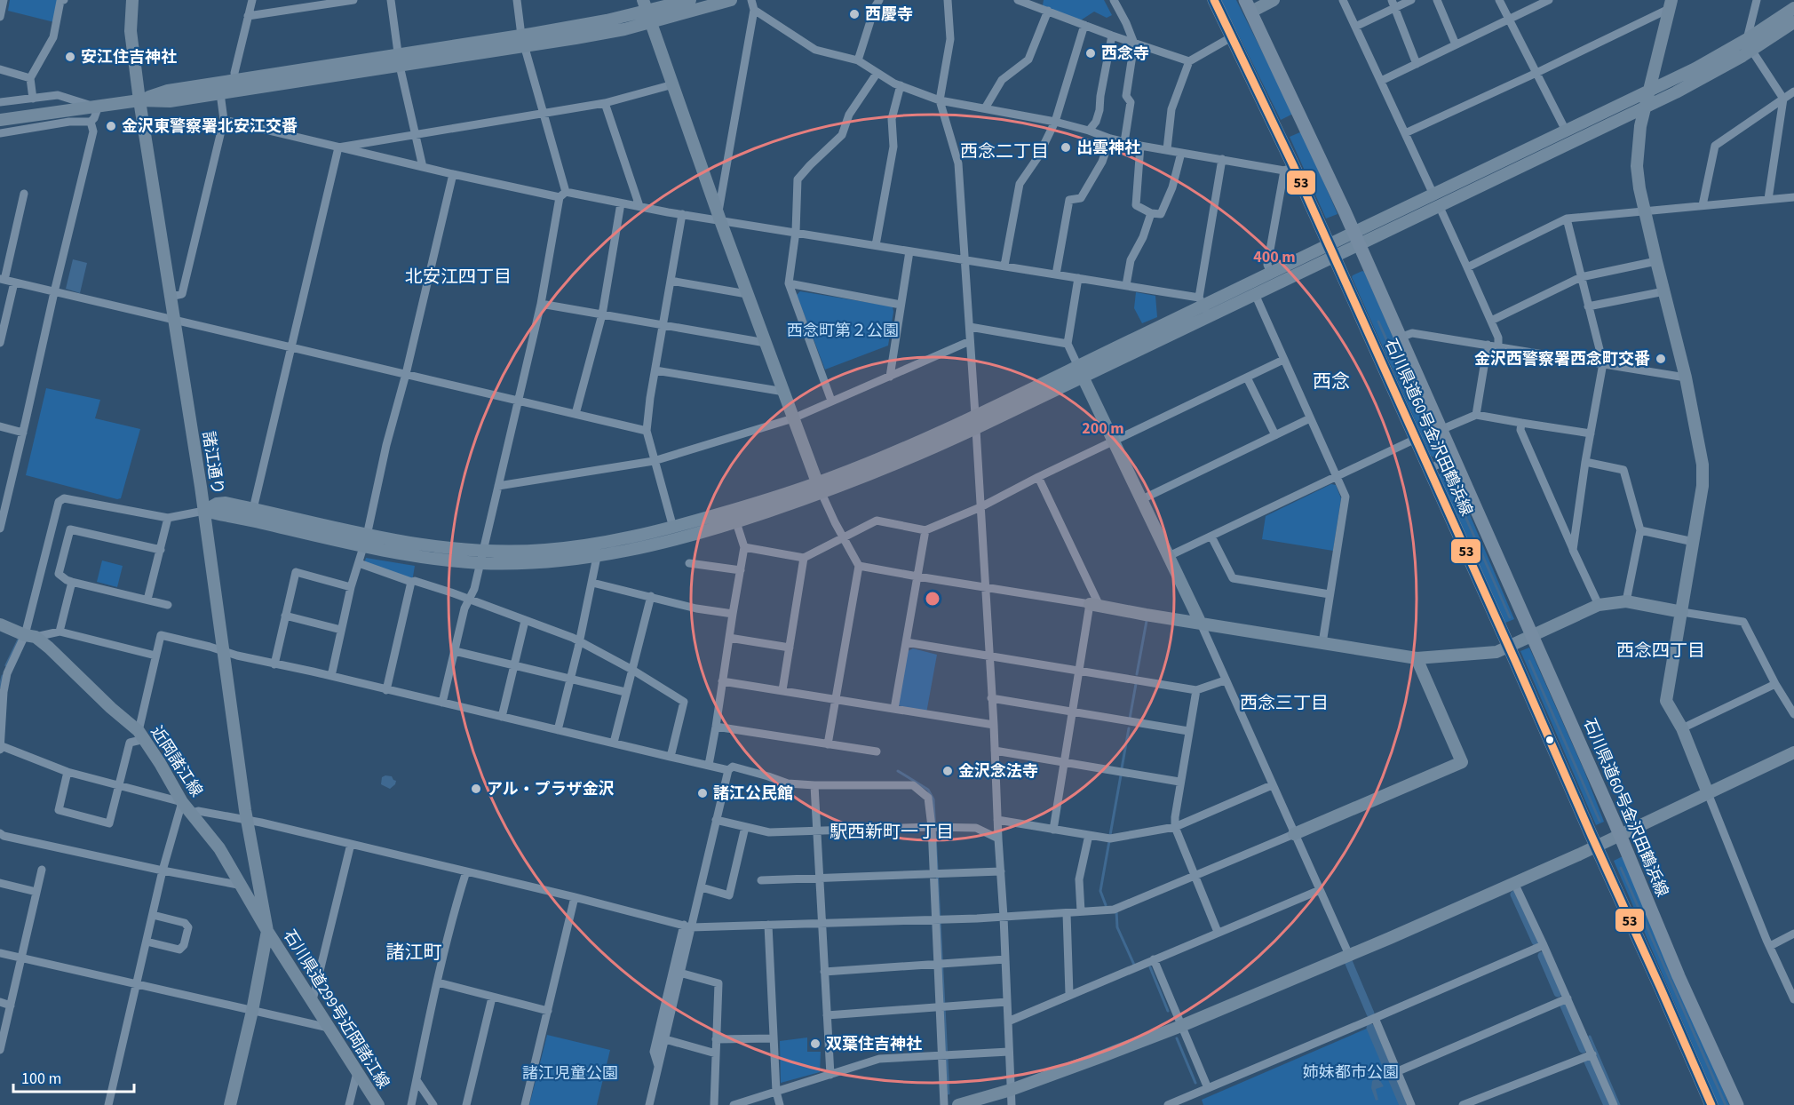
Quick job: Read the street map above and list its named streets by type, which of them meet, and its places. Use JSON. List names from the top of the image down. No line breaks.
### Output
{"streets":{"main road":["石川県道60号金沢田鶴浜線"],"street":["諸江通り","近岡諸江線","石川県道299号近岡諸江線"]},"crossings":[["諸江通り","近岡諸江線"],["諸江通り","石川県道299号近岡諸江線"],["近岡諸江線","石川県道299号近岡諸江線"]],"districts":["西念二丁目","北安江四丁目","西念","西念四丁目","西念三丁目","駅西新町一丁目","諸江町"],"parks":["西念町第２公園","姉妹都市公園","諸江児童公園"],"places":["西慶寺","西念寺","安江住吉神社","金沢東警察署北安江交番","出雲神社","金沢西警察署西念町交番","金沢念法寺","アル・プラザ金沢","諸江公民館","双葉住吉神社"],"lines":["transit line 53"],"scale_bar":"100 m","rings":["400 m","200 m"]}
